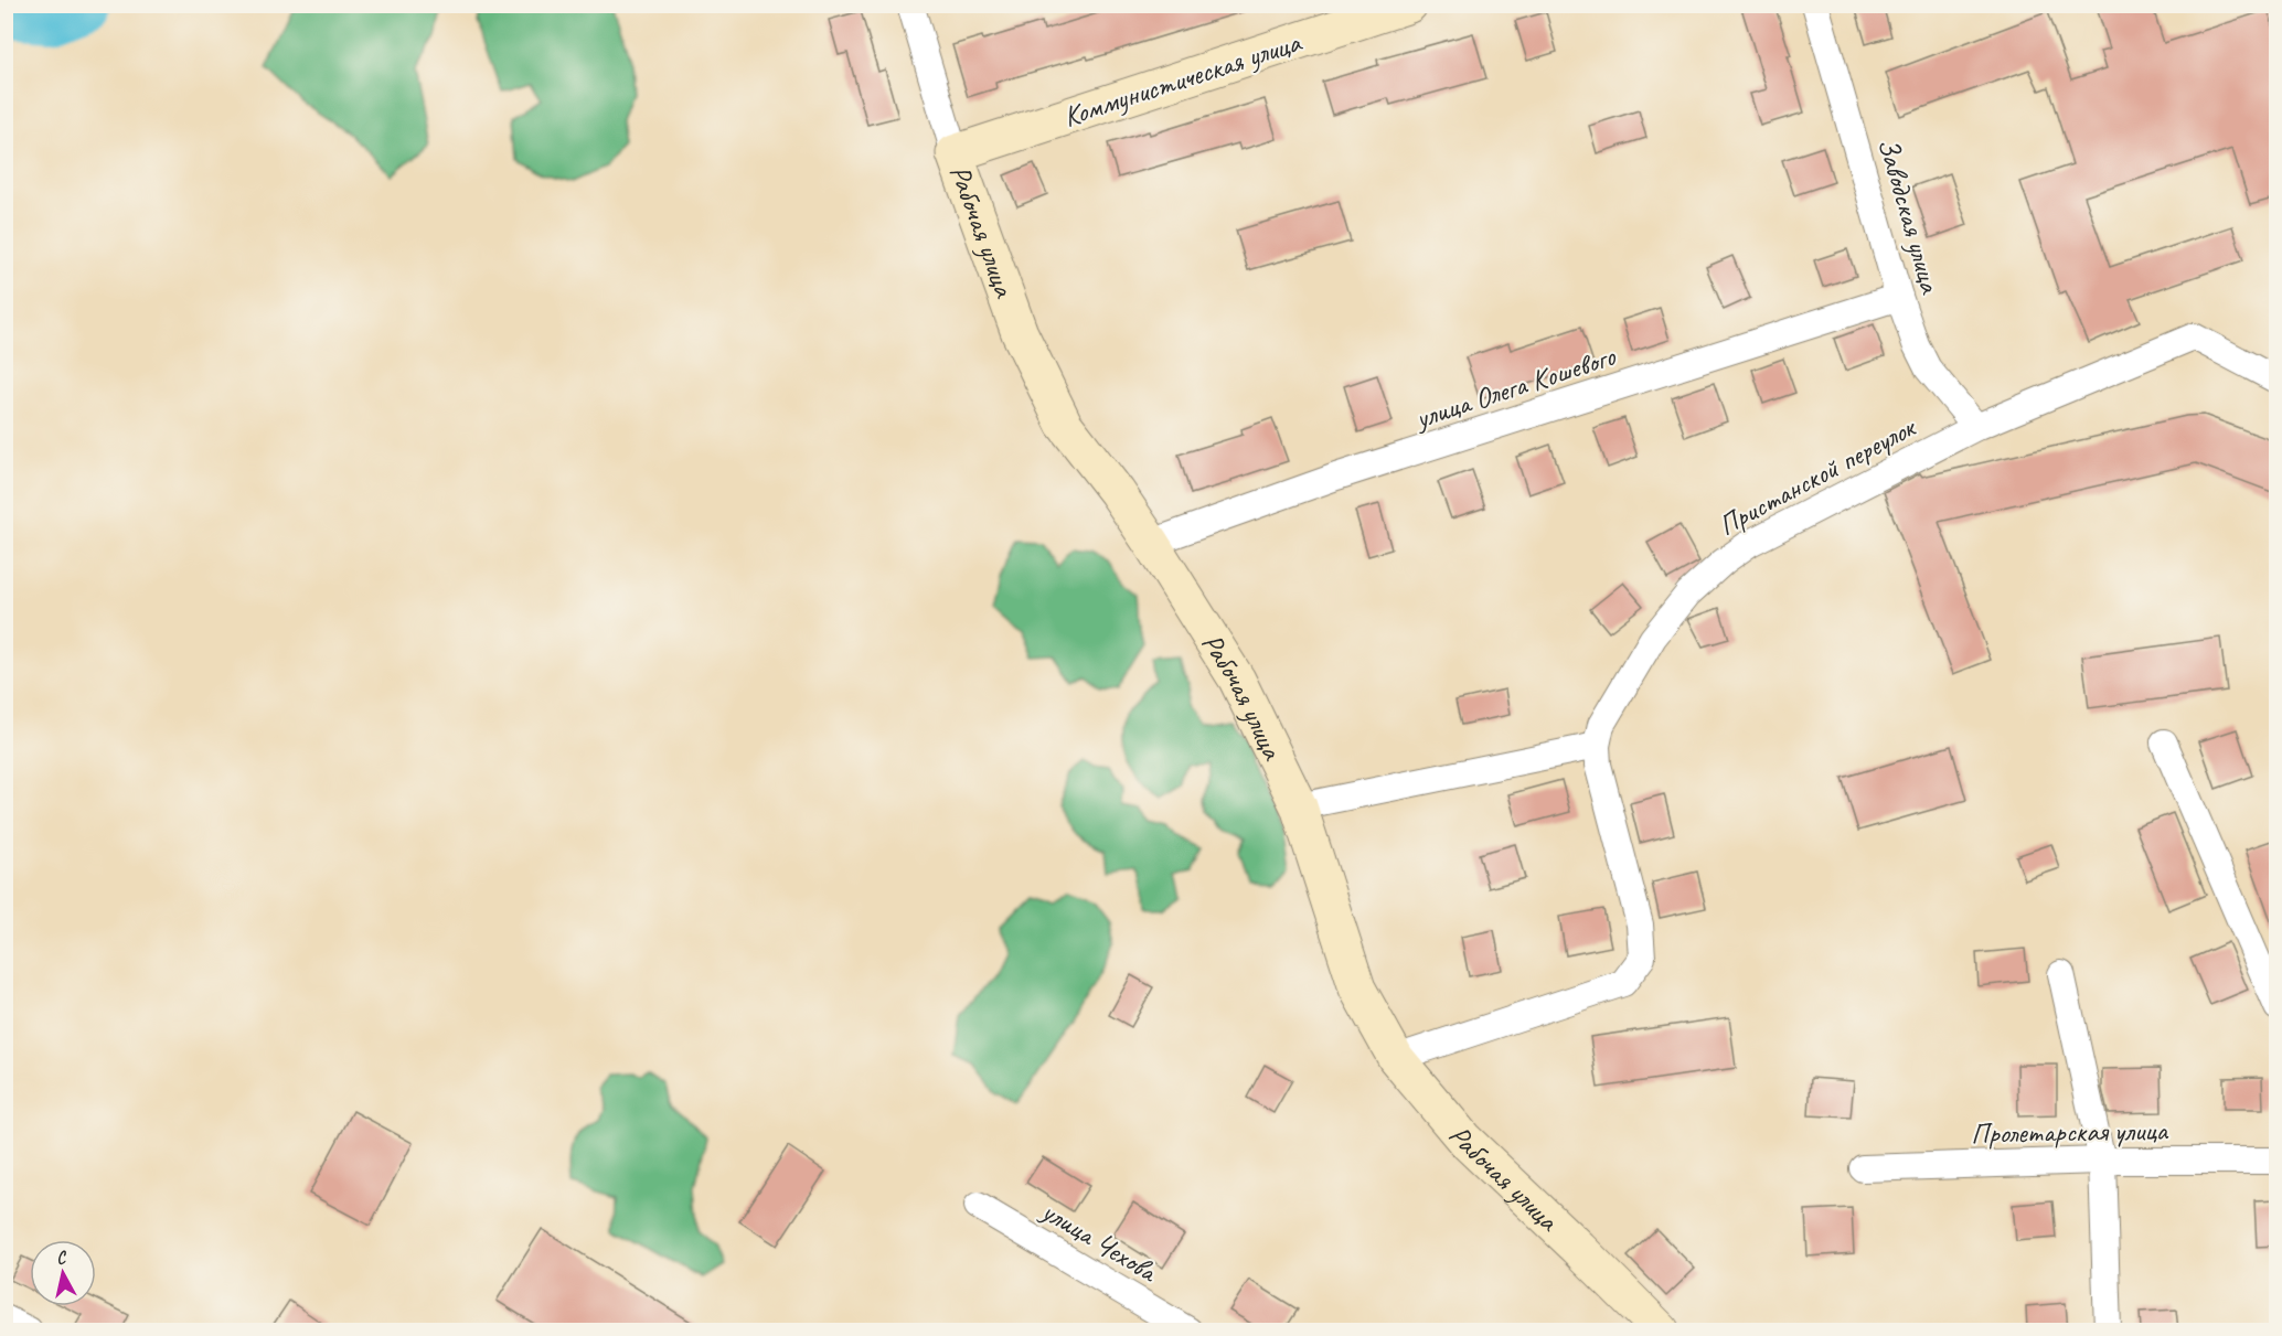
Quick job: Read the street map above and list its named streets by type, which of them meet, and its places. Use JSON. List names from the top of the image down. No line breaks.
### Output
{"streets":{"street":["Коммунистическая улица","Заводская улица","Рабочая улица","улица Олега Кошевого","Пристанской переулок","Пролетарская улица","улица Чехова"]},"crossings":[["Коммунистическая улица","Рабочая улица"],["Заводская улица","улица Олега Кошевого"],["Заводская улица","Пристанской переулок"],["Рабочая улица","улица Олега Кошевого"],["Рабочая улица","Пристанской переулок"]],"north":"top"}
